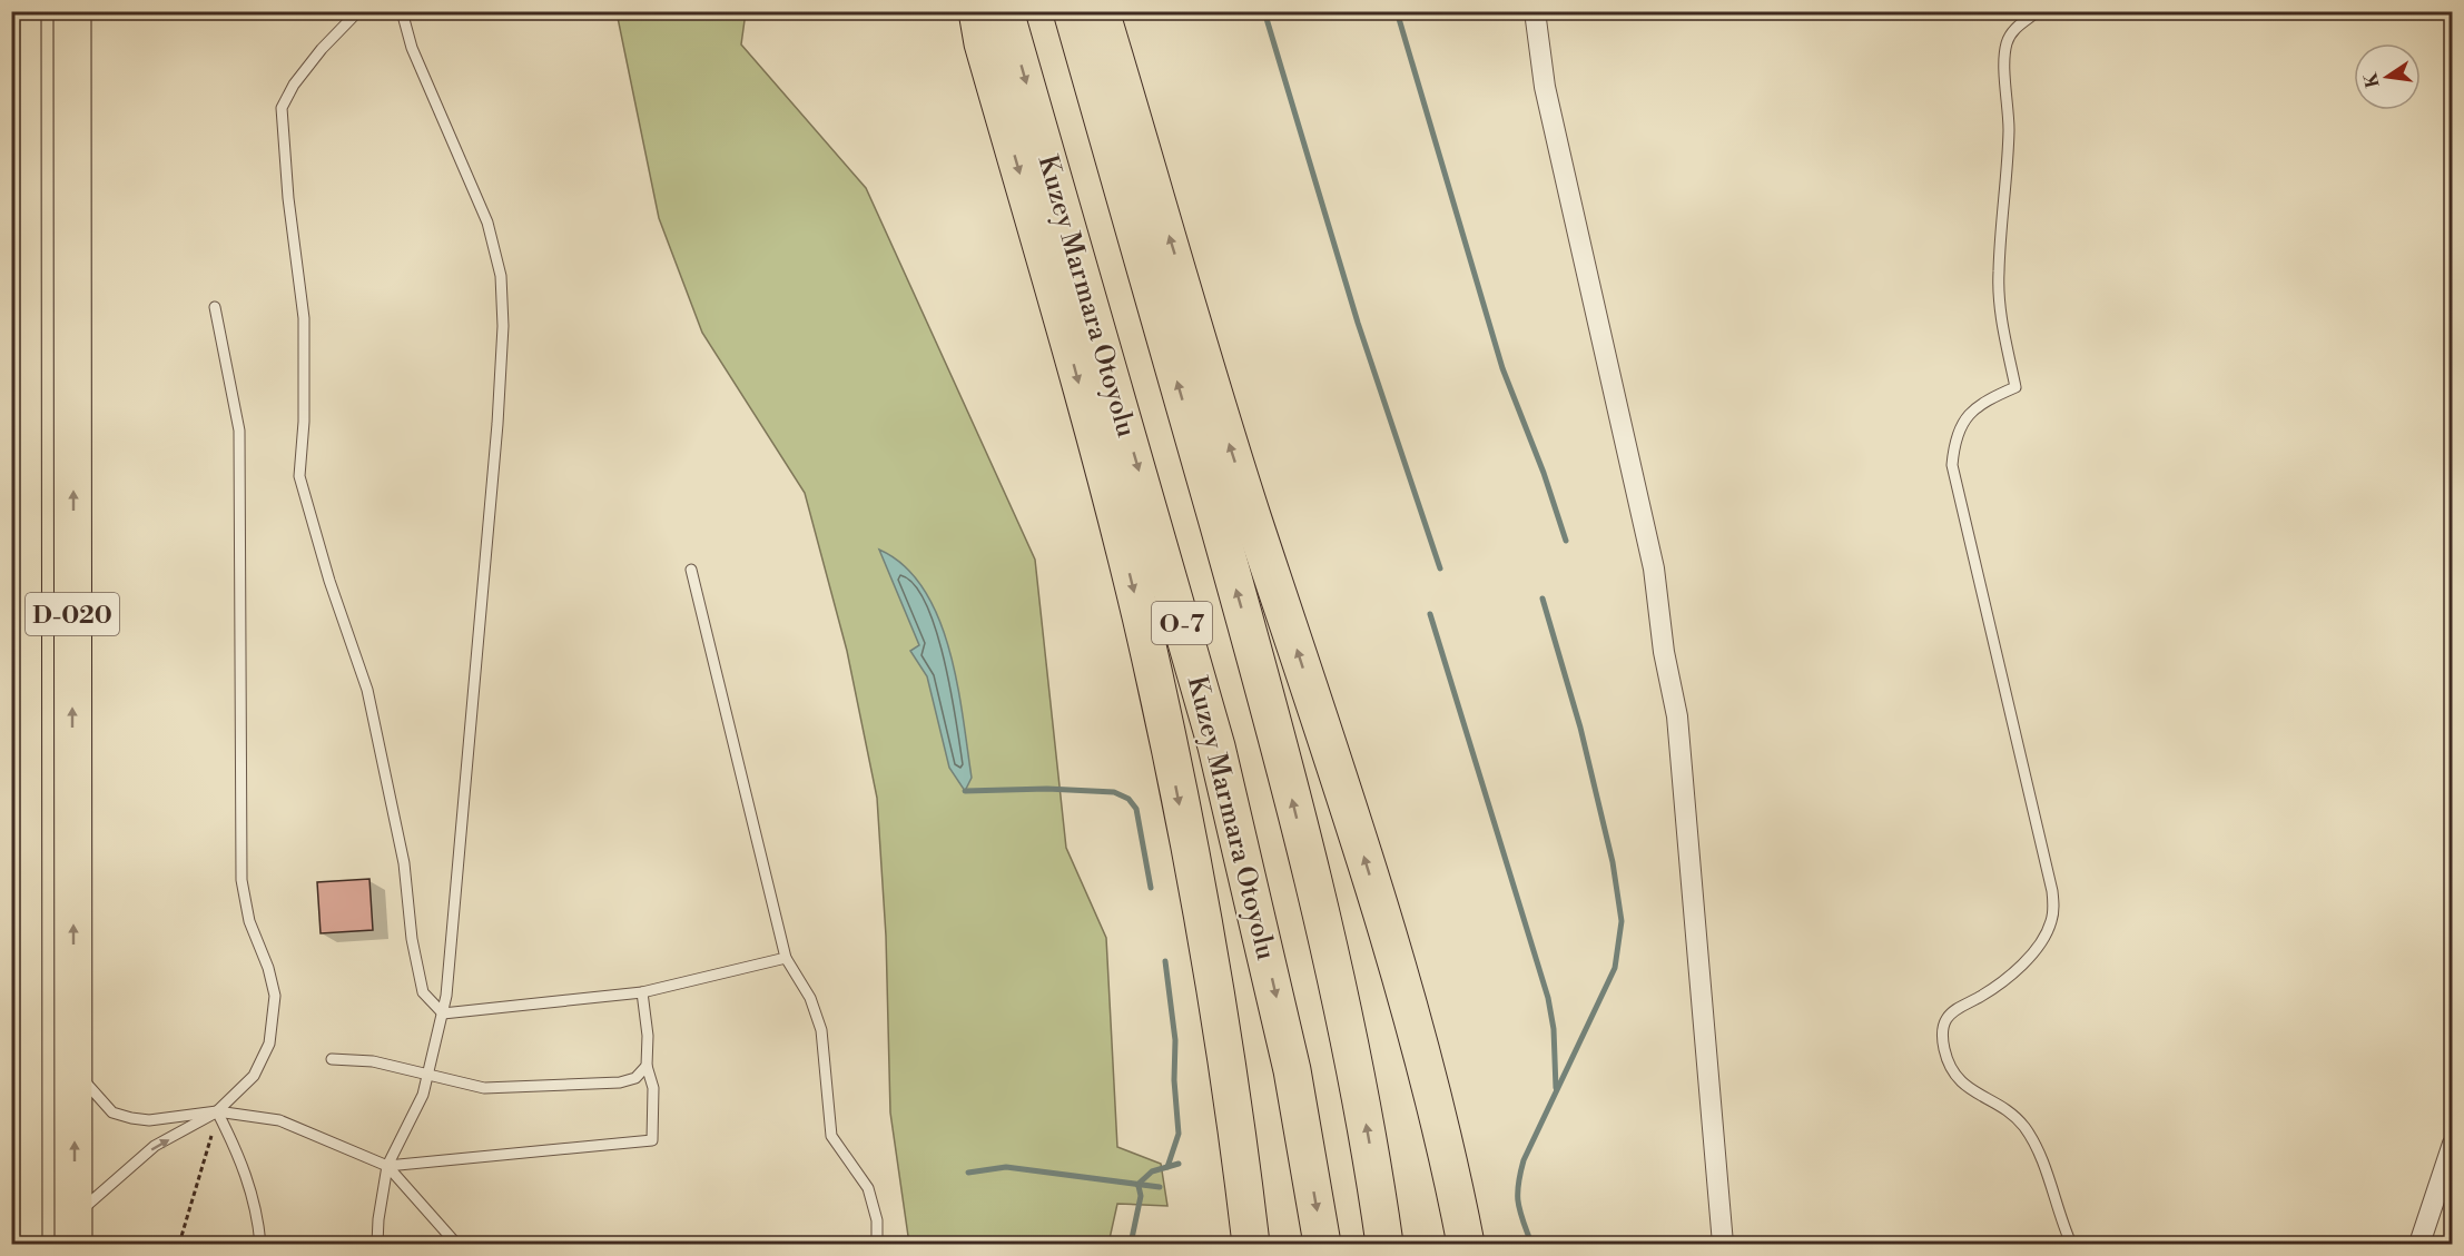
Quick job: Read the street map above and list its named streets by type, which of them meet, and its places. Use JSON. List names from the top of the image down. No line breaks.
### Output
{"streets":{"highway":["Kuzey Marmara Otoyolu","D-020","O-7"]},"north":"left"}
